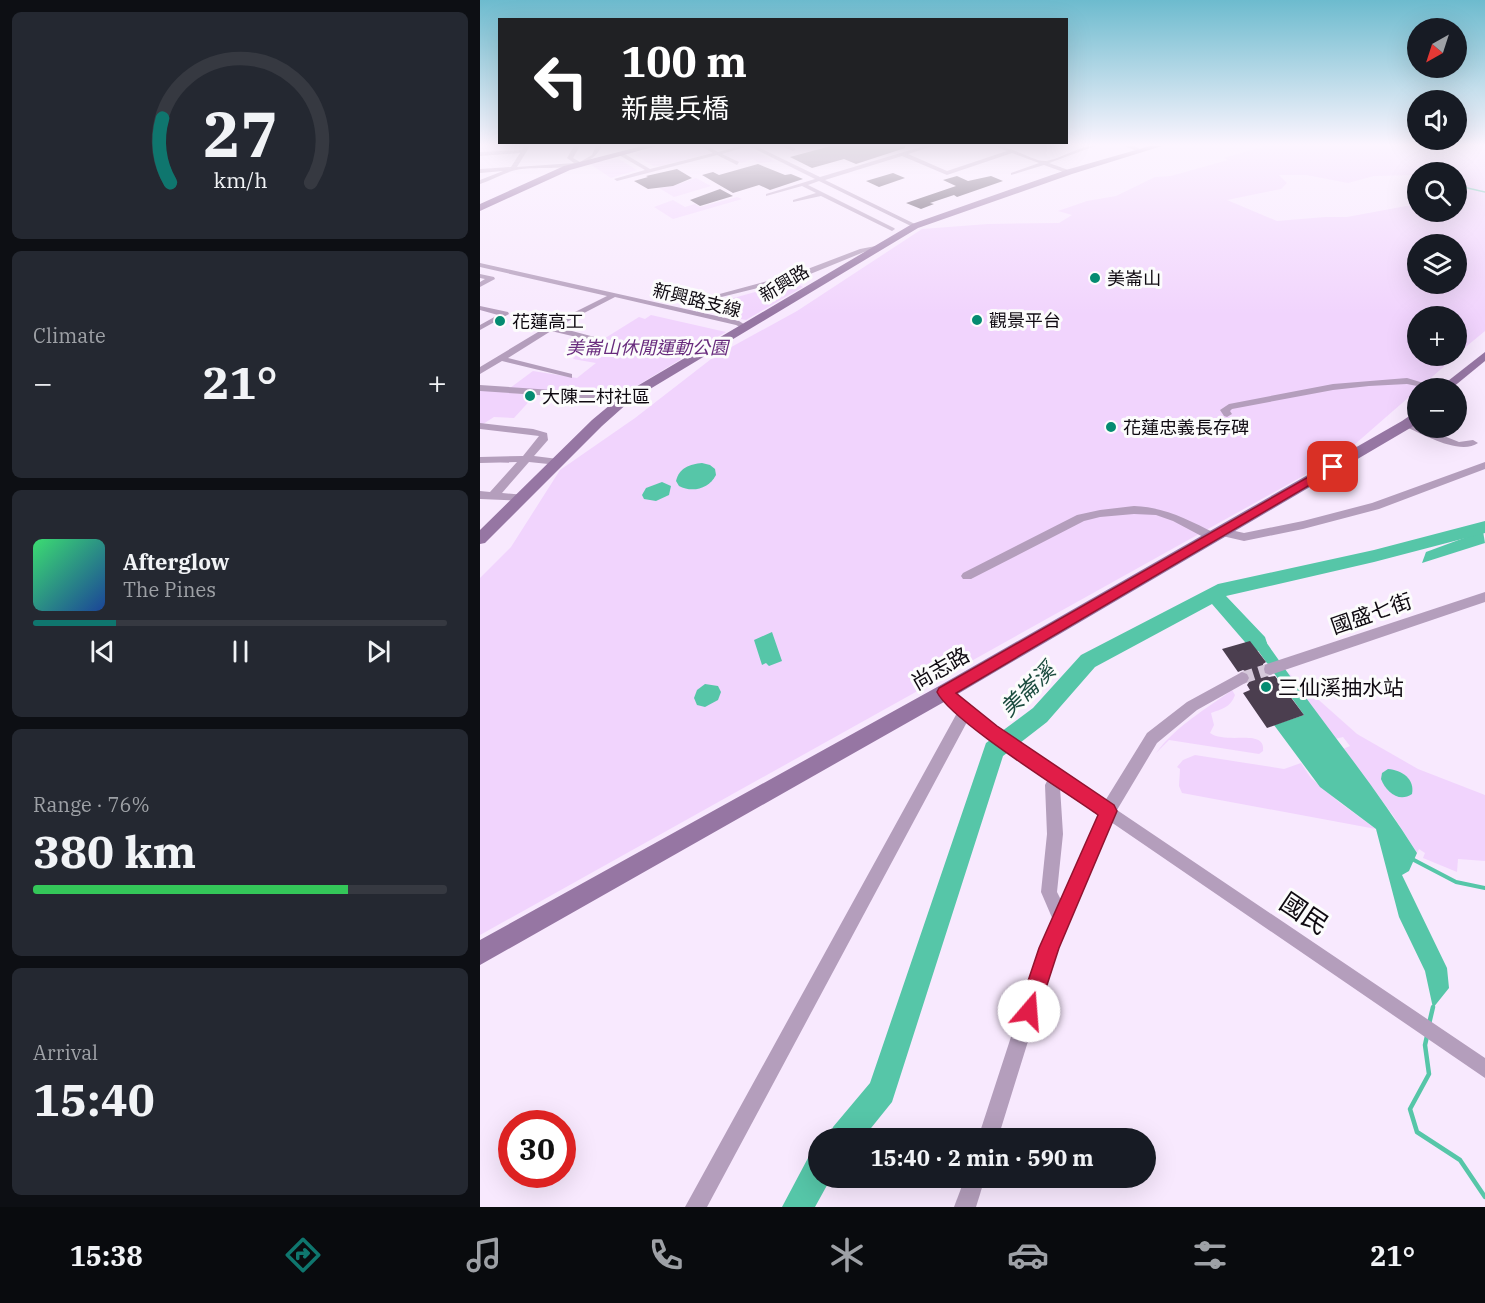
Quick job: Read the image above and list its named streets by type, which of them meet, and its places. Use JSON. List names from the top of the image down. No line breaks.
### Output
{"streets":{"street":["新興路","新興路支線","國盛七街","尚志路","國民"]},"crossings":[["新興路","新興路支線"],["尚志路","國民"]],"water":["美崙溪"],"parks":["美崙山休閒運動公園"],"places":["美崙山","觀景平台","花蓮高工","大陳二村社區","花蓮忠義長存碑","三仙溪抽水站"],"north":"bottom left","page":{"map_buttons":["+","−"],"turn":["100 m","新農兵橋"],"tile":["Climate",["Range · 76%","380 km"],["Arrival","15:40"]],"heat":["−","21°","+"],"song":["Afterglow","The Pines"],"limit":"30","trip":"15:40 · 2 min · 590 m","tabs":["15:38","21°"],"gauge":["27","km/h"]}}
